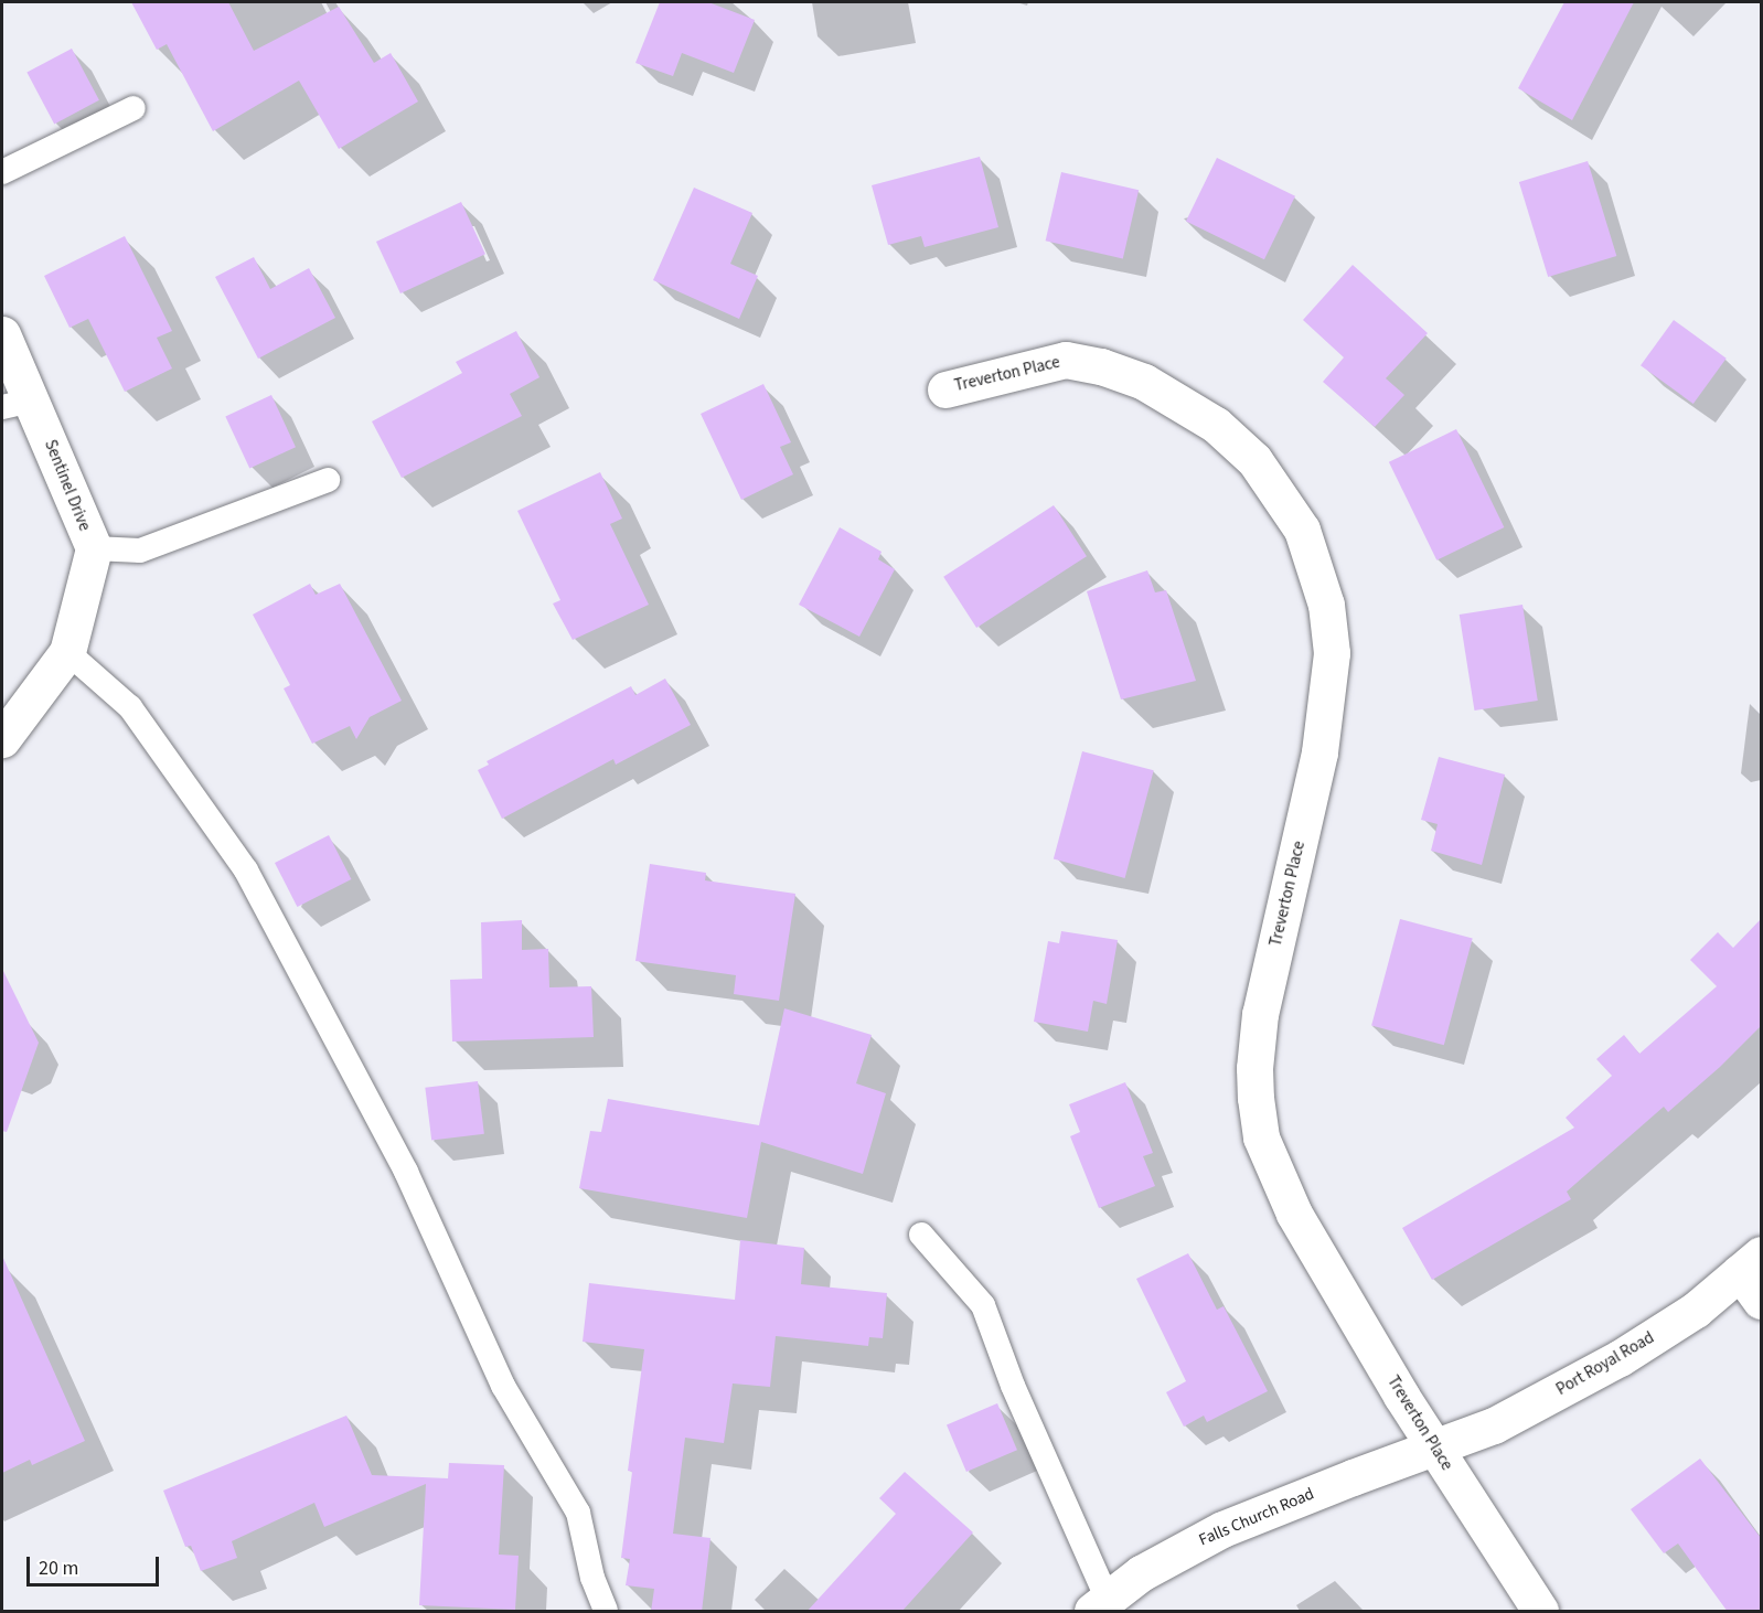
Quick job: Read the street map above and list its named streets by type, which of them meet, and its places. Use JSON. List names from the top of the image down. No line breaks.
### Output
{"streets":{"street":["Treverton Place","Sentinel Drive","Port Royal Road","Falls Church Road"]},"crossings":[["Treverton Place","Port Royal Road"],["Treverton Place","Falls Church Road"],["Port Royal Road","Falls Church Road"]],"scale_bar":"20 m"}
